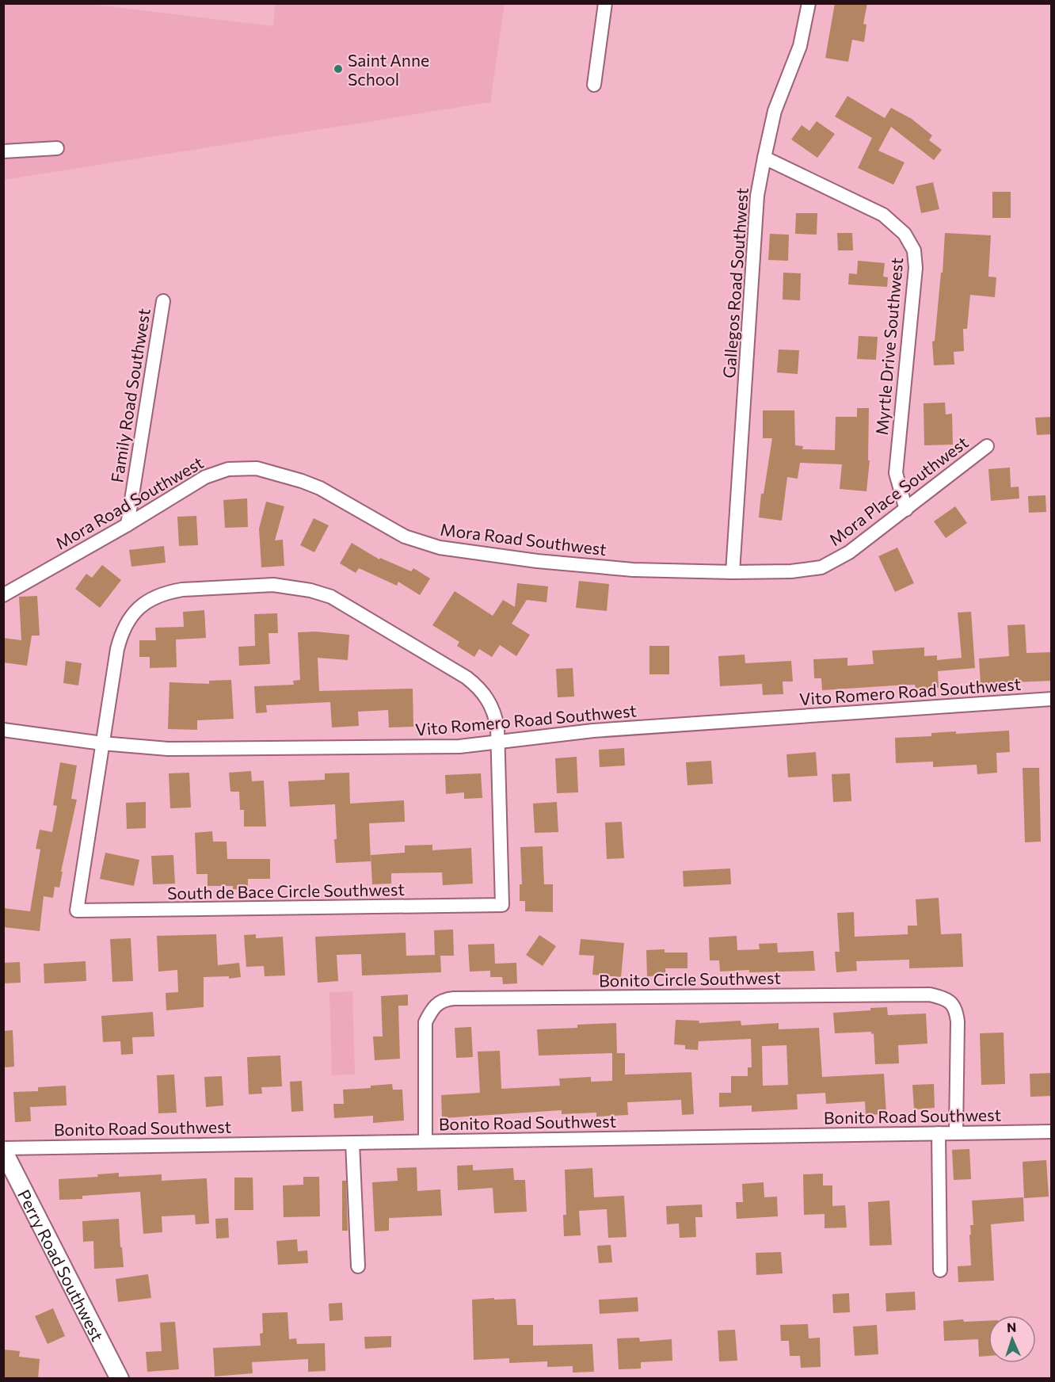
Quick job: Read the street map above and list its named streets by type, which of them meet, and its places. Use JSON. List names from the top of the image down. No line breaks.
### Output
{"streets":{"street":["Gallegos Road Southwest","Myrtle Drive Southwest","Family Road Southwest","Mora Place Southwest","Mora Road Southwest","Vito Romero Road Southwest","South de Bace Circle Southwest","Bonito Circle Southwest","Bonito Road Southwest","Perry Road Southwest"]},"crossings":[["Gallegos Road Southwest","Myrtle Drive Southwest"],["Gallegos Road Southwest","Mora Place Southwest"],["Myrtle Drive Southwest","Mora Place Southwest"],["Family Road Southwest","Mora Road Southwest"],["Mora Place Southwest","Mora Road Southwest"],["Vito Romero Road Southwest","South de Bace Circle Southwest"],["Bonito Circle Southwest","Bonito Road Southwest"],["Bonito Road Southwest","Perry Road Southwest"]],"places":["Saint Anne School"],"north":"top"}
